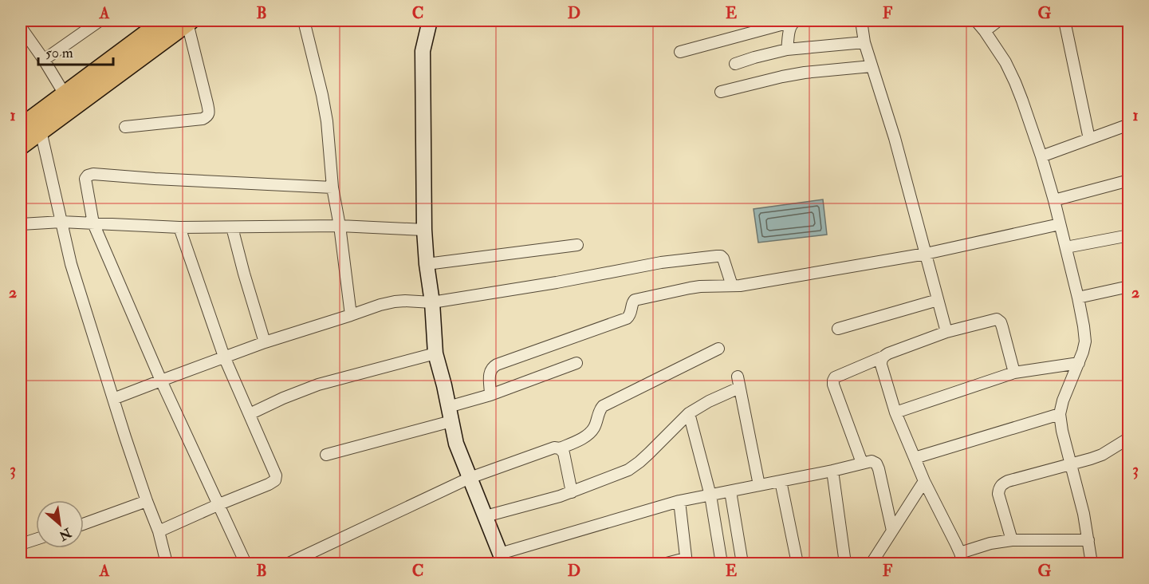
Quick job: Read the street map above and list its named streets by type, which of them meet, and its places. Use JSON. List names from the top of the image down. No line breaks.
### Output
{"scale_bar":"50 m","north":"bottom right","grid":{"columns":["A","B","C","D","E","F","G"],"rows":["1","2","3"]}}
